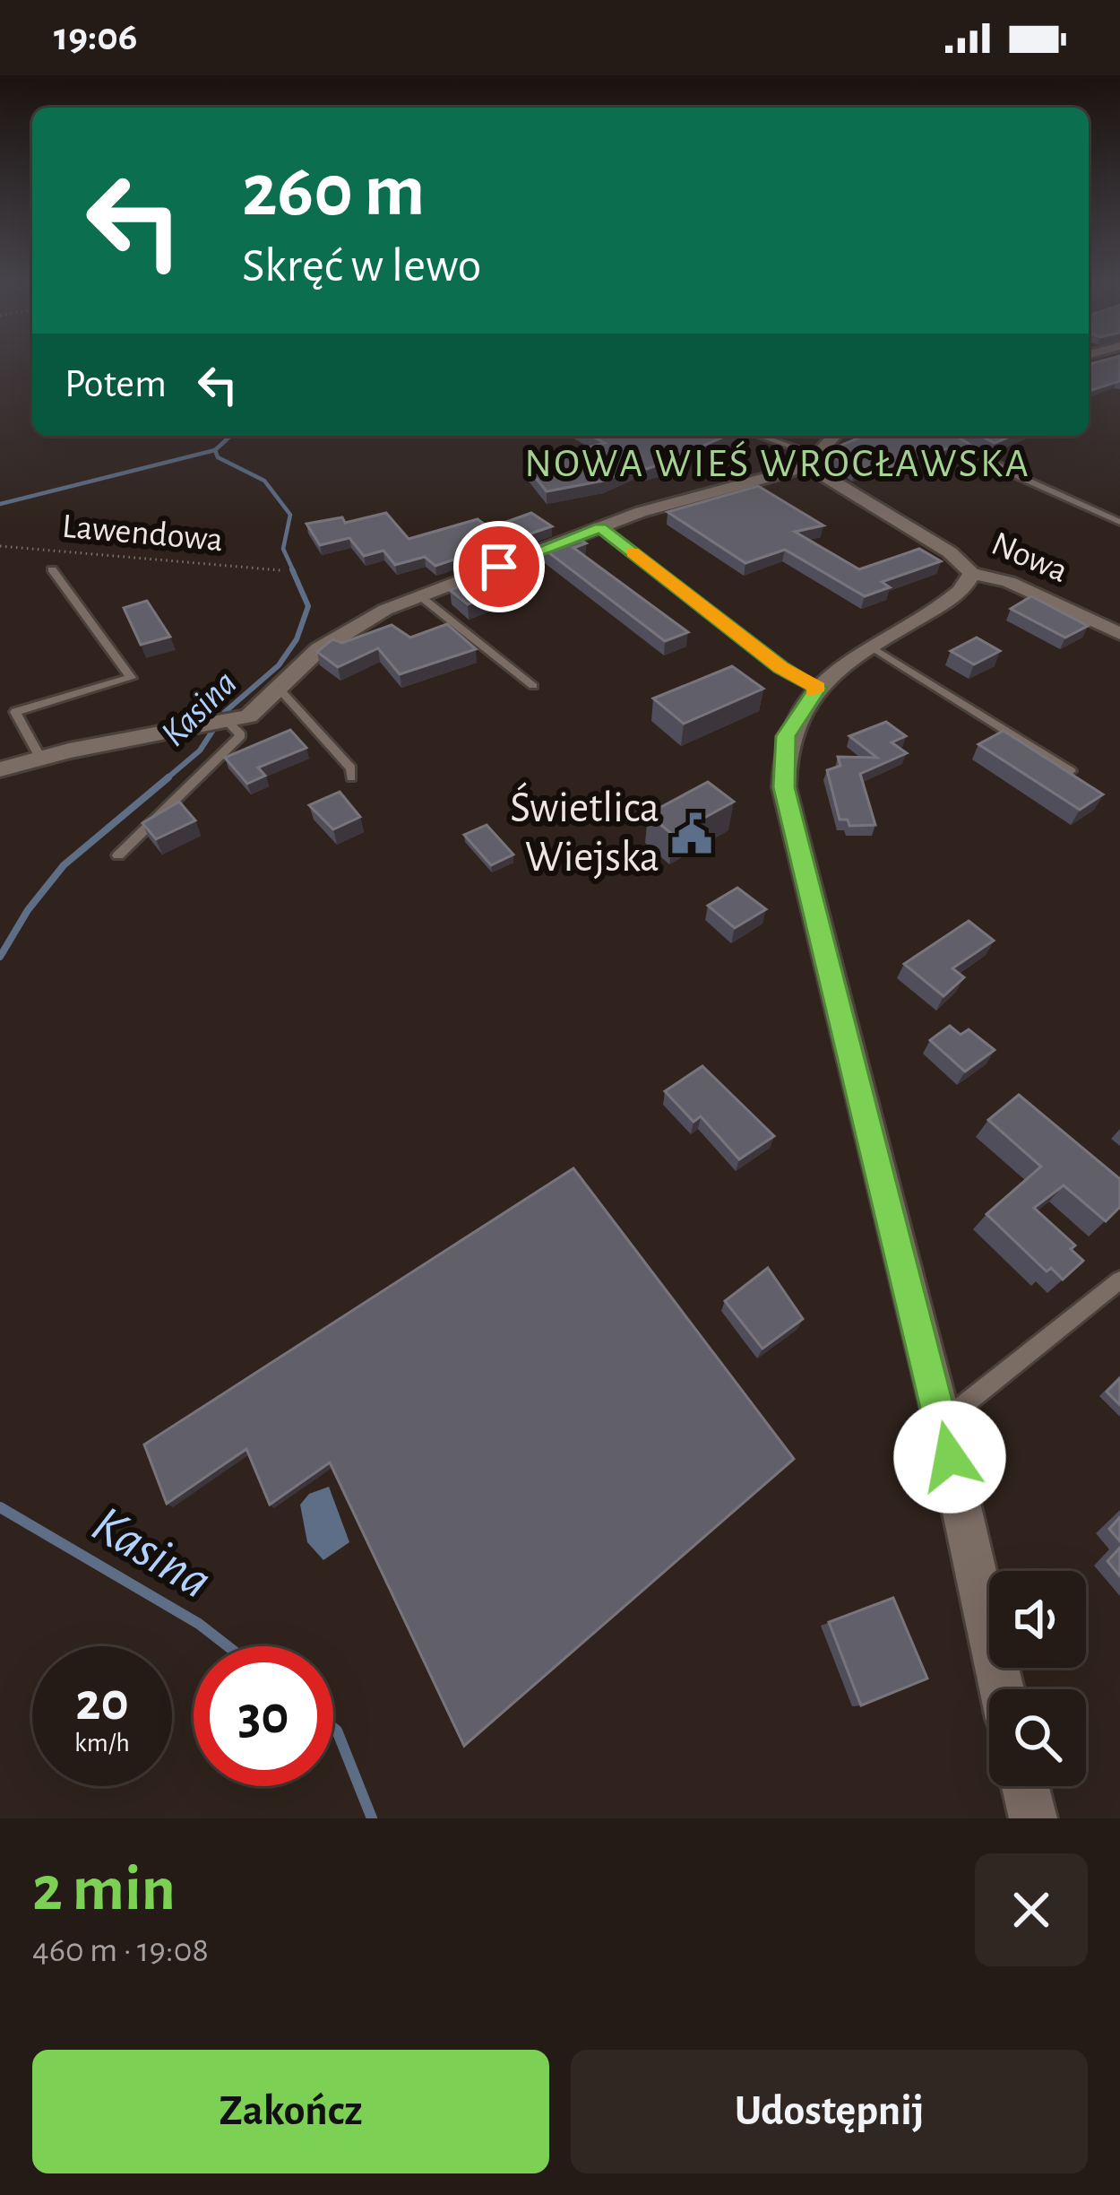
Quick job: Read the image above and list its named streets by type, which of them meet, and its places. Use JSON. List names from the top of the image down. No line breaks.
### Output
{"streets":{"street":["Nowa"],"path":["Lawendowa"]},"districts":["NOWA WIEŚ WROCŁAWSKA"],"water":["Kasina"],"places":{"public building":["Świetlica Wiejska"]},"page":{"status":"19:06","turn":["260 m","Skręć w lewo"],"then":"Potem","speed":"20 km/h","limit":"30","heading":["2 min","460 m · 19:08"],"buttons":["Zakończ","Udostępnij"]}}
